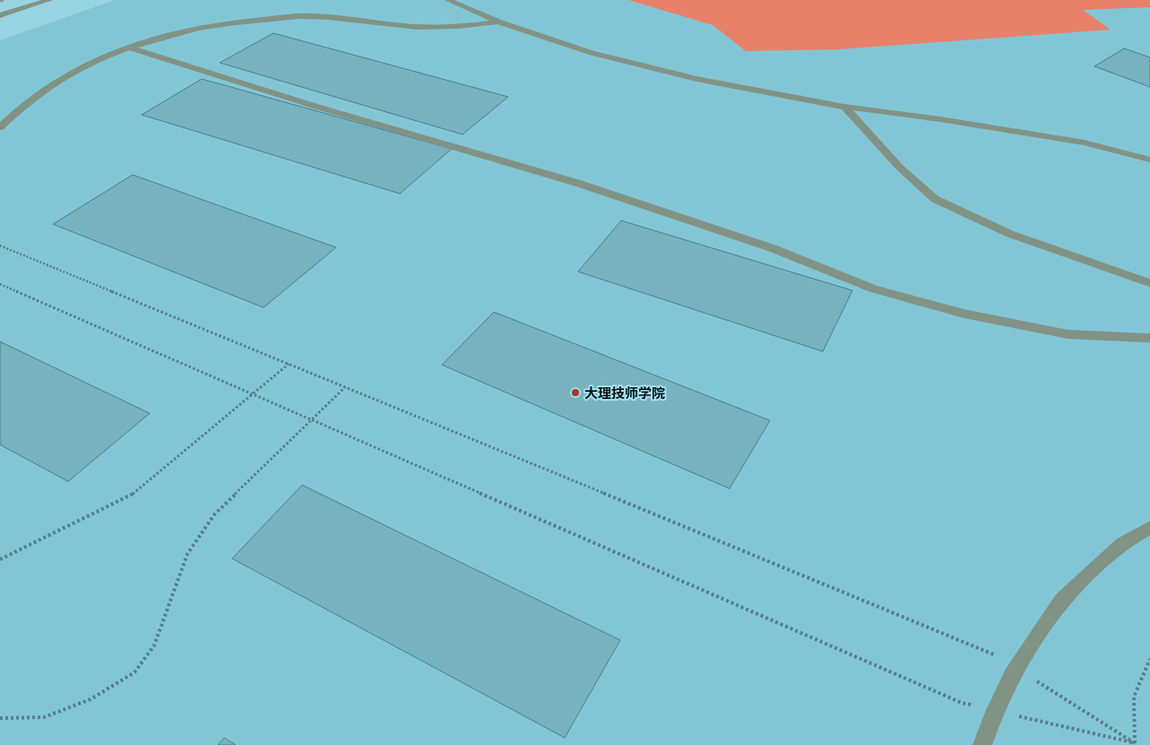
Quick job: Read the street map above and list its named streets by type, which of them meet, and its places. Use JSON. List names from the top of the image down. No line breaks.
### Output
{"places":["大理技师学院"]}
